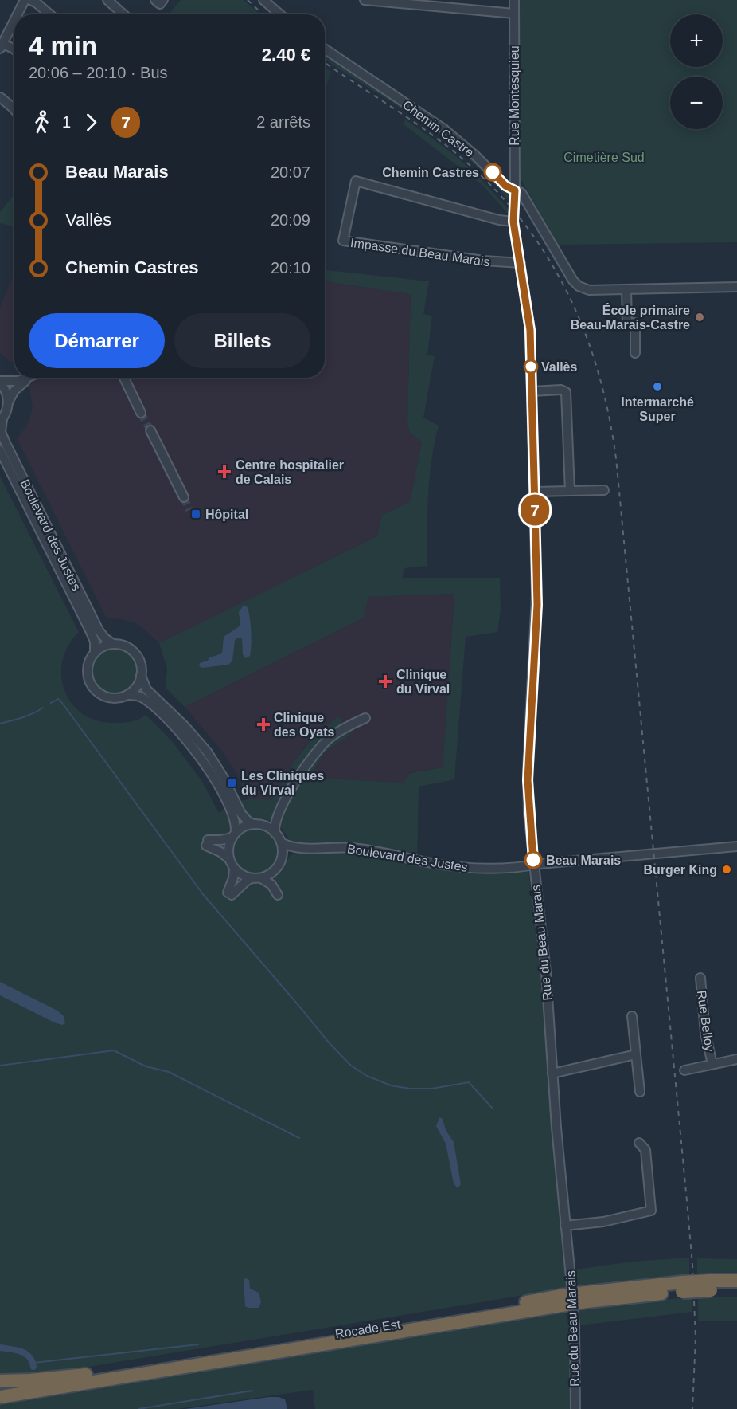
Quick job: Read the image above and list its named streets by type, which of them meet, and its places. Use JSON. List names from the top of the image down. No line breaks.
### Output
{"streets":{"highway":["Rocade Est"],"street":["Rue Montesquieu","Chemin Castre","Impasse du Beau Marais","Boulevard des Justes","Rue du Beau Marais","Rue Belloy"]},"crossings":[["Rue Montesquieu","Chemin Castre"],["Rue Montesquieu","Rue du Beau Marais"],["Chemin Castre","Rue du Beau Marais"],["Impasse du Beau Marais","Rue du Beau Marais"],["Boulevard des Justes","Rue du Beau Marais"]],"parks":["Cimetière Sud"],"places":{"other":["Chemin Castres","École primaire Beau-Marais-Castre","Vallès","Intermarché Super","Beau Marais","Burger King"],"health":["Centre hospitalier de Calais","Clinique du Virval","Clinique des Oyats"],"transit":["Hôpital","Les Cliniques du Virval"]},"lines":["bus line 7"],"page":{"on_map":"7","map_buttons":["+","−"],"heading":["4 min","20:06 – 20:10 · Bus","2.40 €"],"legs":["1","7","2 arrêts"],"list":[{"name":"Beau Marais","value":"20:07"},{"name":"Vallès","value":"20:09"},{"name":"Chemin Castres","value":"20:10"}],"buttons":["Démarrer","Billets"]}}
